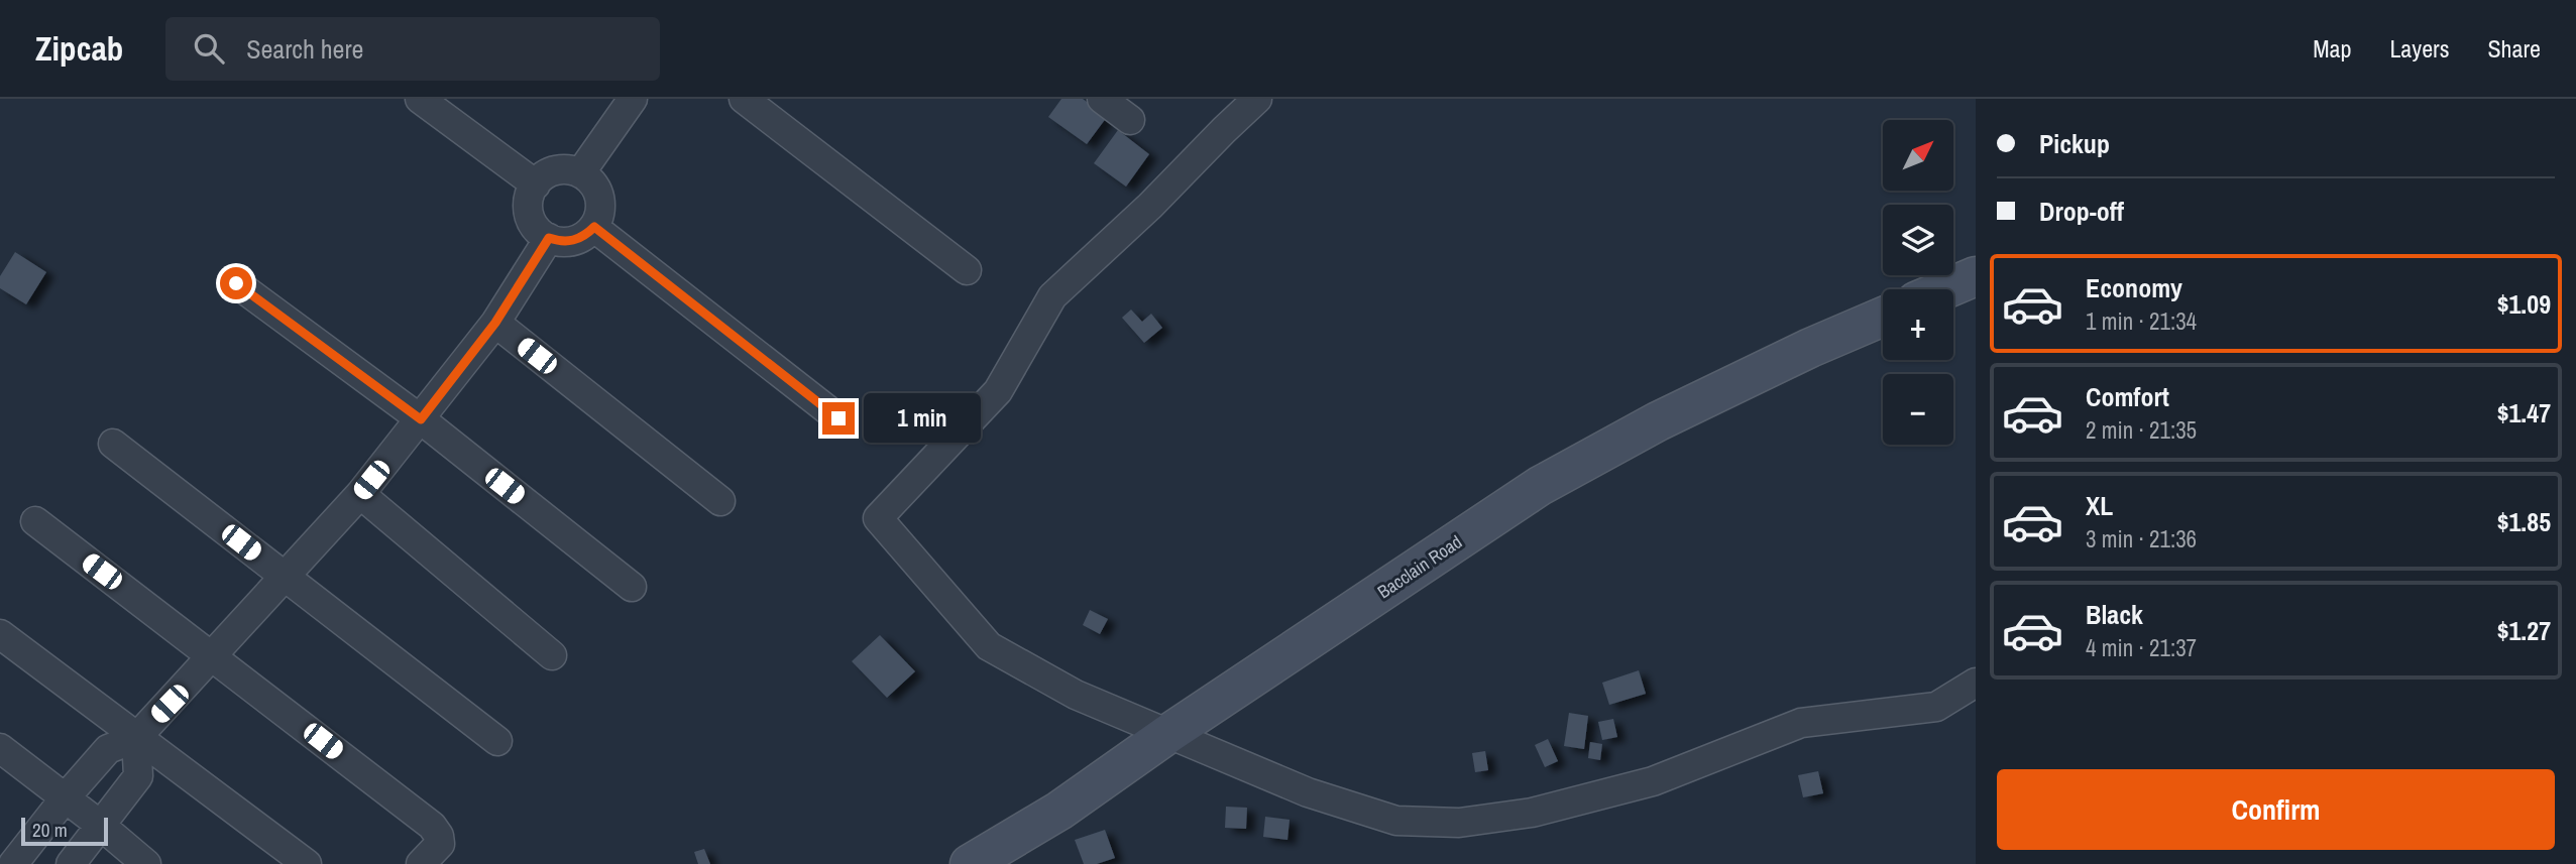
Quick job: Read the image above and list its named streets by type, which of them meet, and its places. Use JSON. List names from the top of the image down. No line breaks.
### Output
{"streets":{"main road":["Bacclain Road"]},"scale_bar":"20 m","north":"top right","page":{"header":"Zipcab","search":"Search here","nav":["Map","Layers","Share"],"banner":["Pickup","Drop-off"],"map_buttons":["+","−"],"list":[{"name":"Economy","note":"1 min · 21:34","value":"$1.09"},{"name":"Comfort","note":"2 min · 21:35","value":"$1.47"},{"name":"XL","note":"3 min · 21:36","value":"$1.85"},{"name":"Black","note":"4 min · 21:37","value":"$1.27"}],"bubble":"1 min","buttons":"Confirm","scale":"20 m"}}
